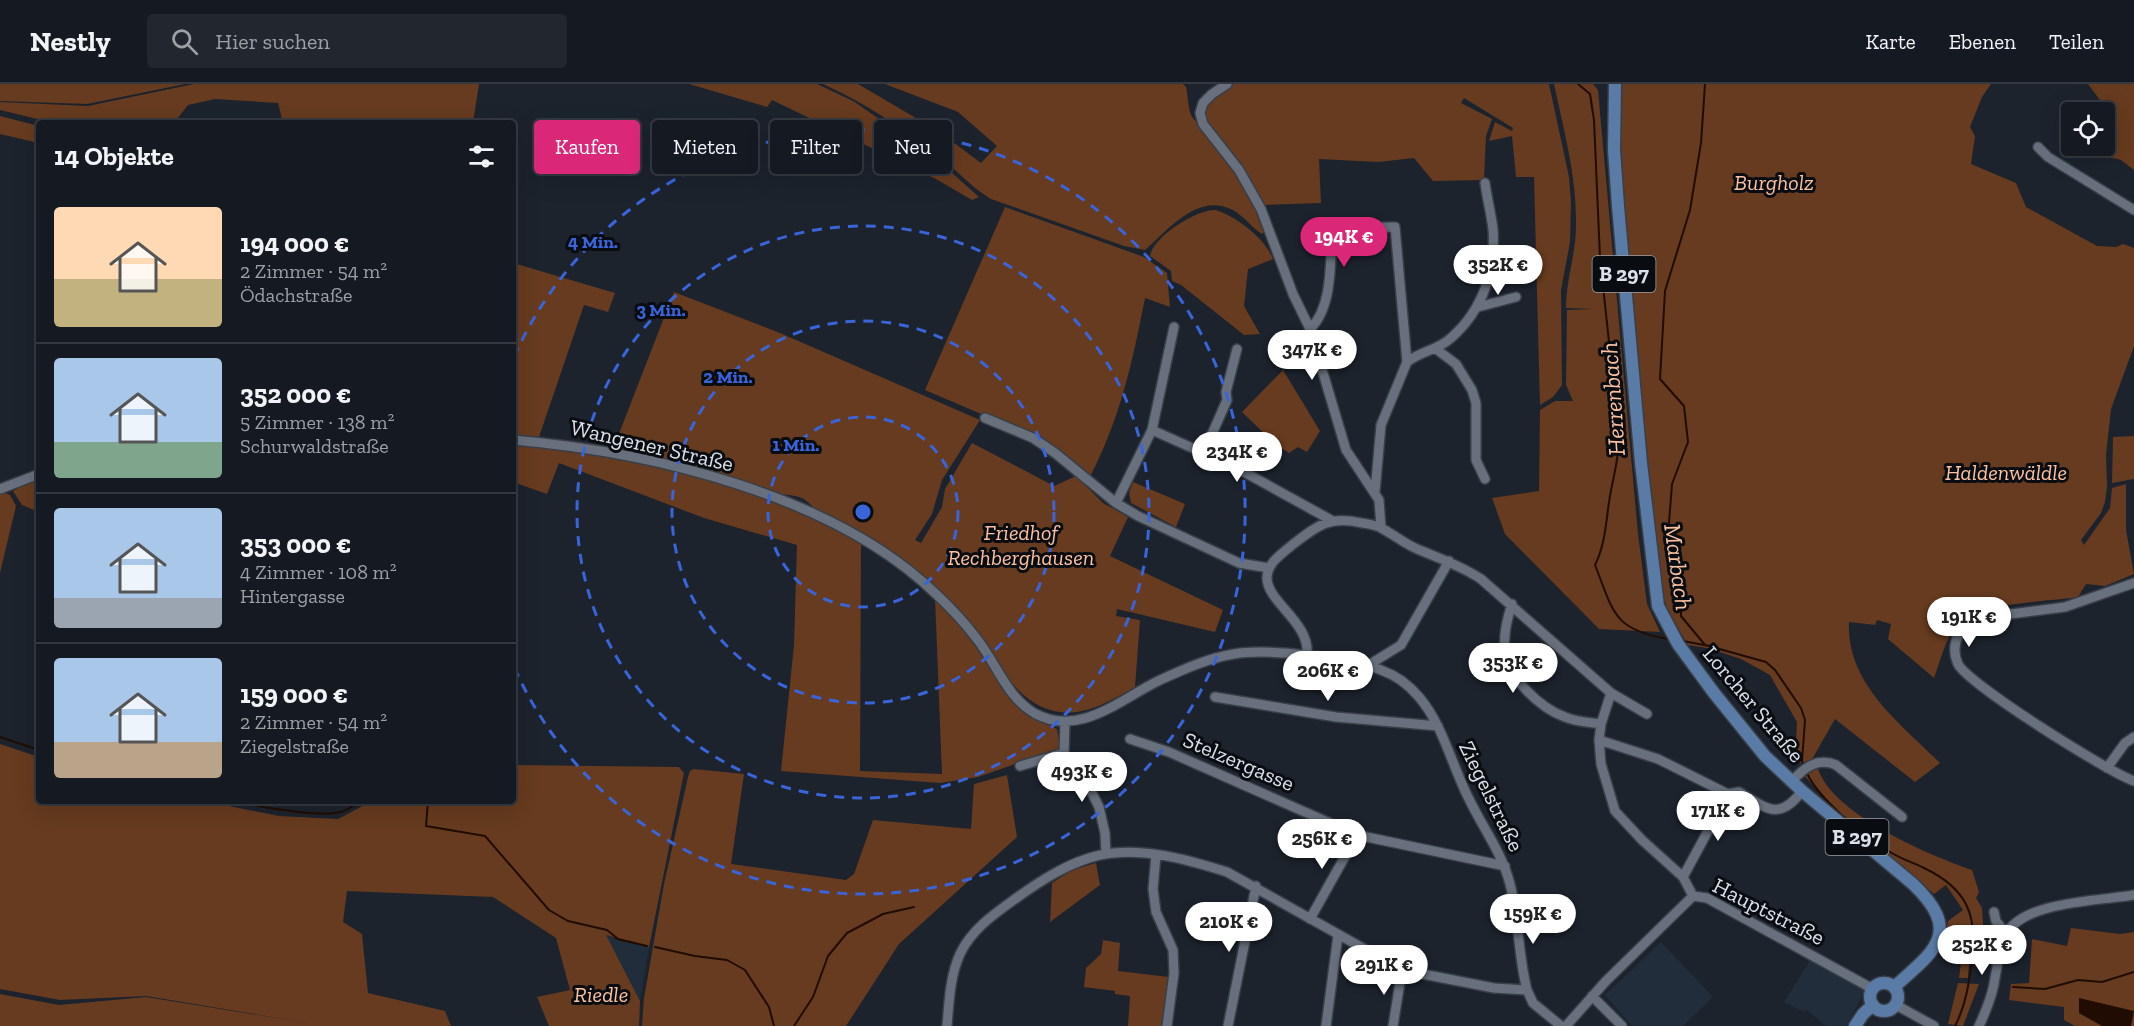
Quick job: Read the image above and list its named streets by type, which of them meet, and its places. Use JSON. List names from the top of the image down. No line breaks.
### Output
{"streets":{"main road":["B 297","Lorcher Straße"],"street":["Wangener Straße","Stelzergasse","Ziegelstraße","Hauptstraße"]},"crossings":[["Wangener Straße","Ziegelstraße"],["Lorcher Straße","Hauptstraße"],["Stelzergasse","Ziegelstraße"]],"water":["Herrenbach","Marbach"],"parks":["Burgholz","Haldenwäldle","Friedhof Rechberghausen","Riedle"],"page":{"header":"Nestly","search":"Hier suchen","nav":["Karte","Ebenen","Teilen"],"chip":["Kaufen","Mieten","Filter","Neu"],"heading":"14 Objekte","list":[{"name":"194 000 €","note":"2 Zimmer · 54 m² · Ödachstraße"},{"name":"352 000 €","note":"5 Zimmer · 138 m² · Schurwaldstraße"},{"name":"353 000 €","note":"4 Zimmer · 108 m² · Hintergasse"},{"name":"159 000 €","note":"2 Zimmer · 54 m² · Ziegelstraße"}],"price":["194K €","352K €","347K €","234K €","191K €","353K €","206K €","493K €","171K €","256K €","159K €","210K €","252K €","291K €"]},"rings":["4 Min.","3 Min.","2 Min.","1 Min."]}
